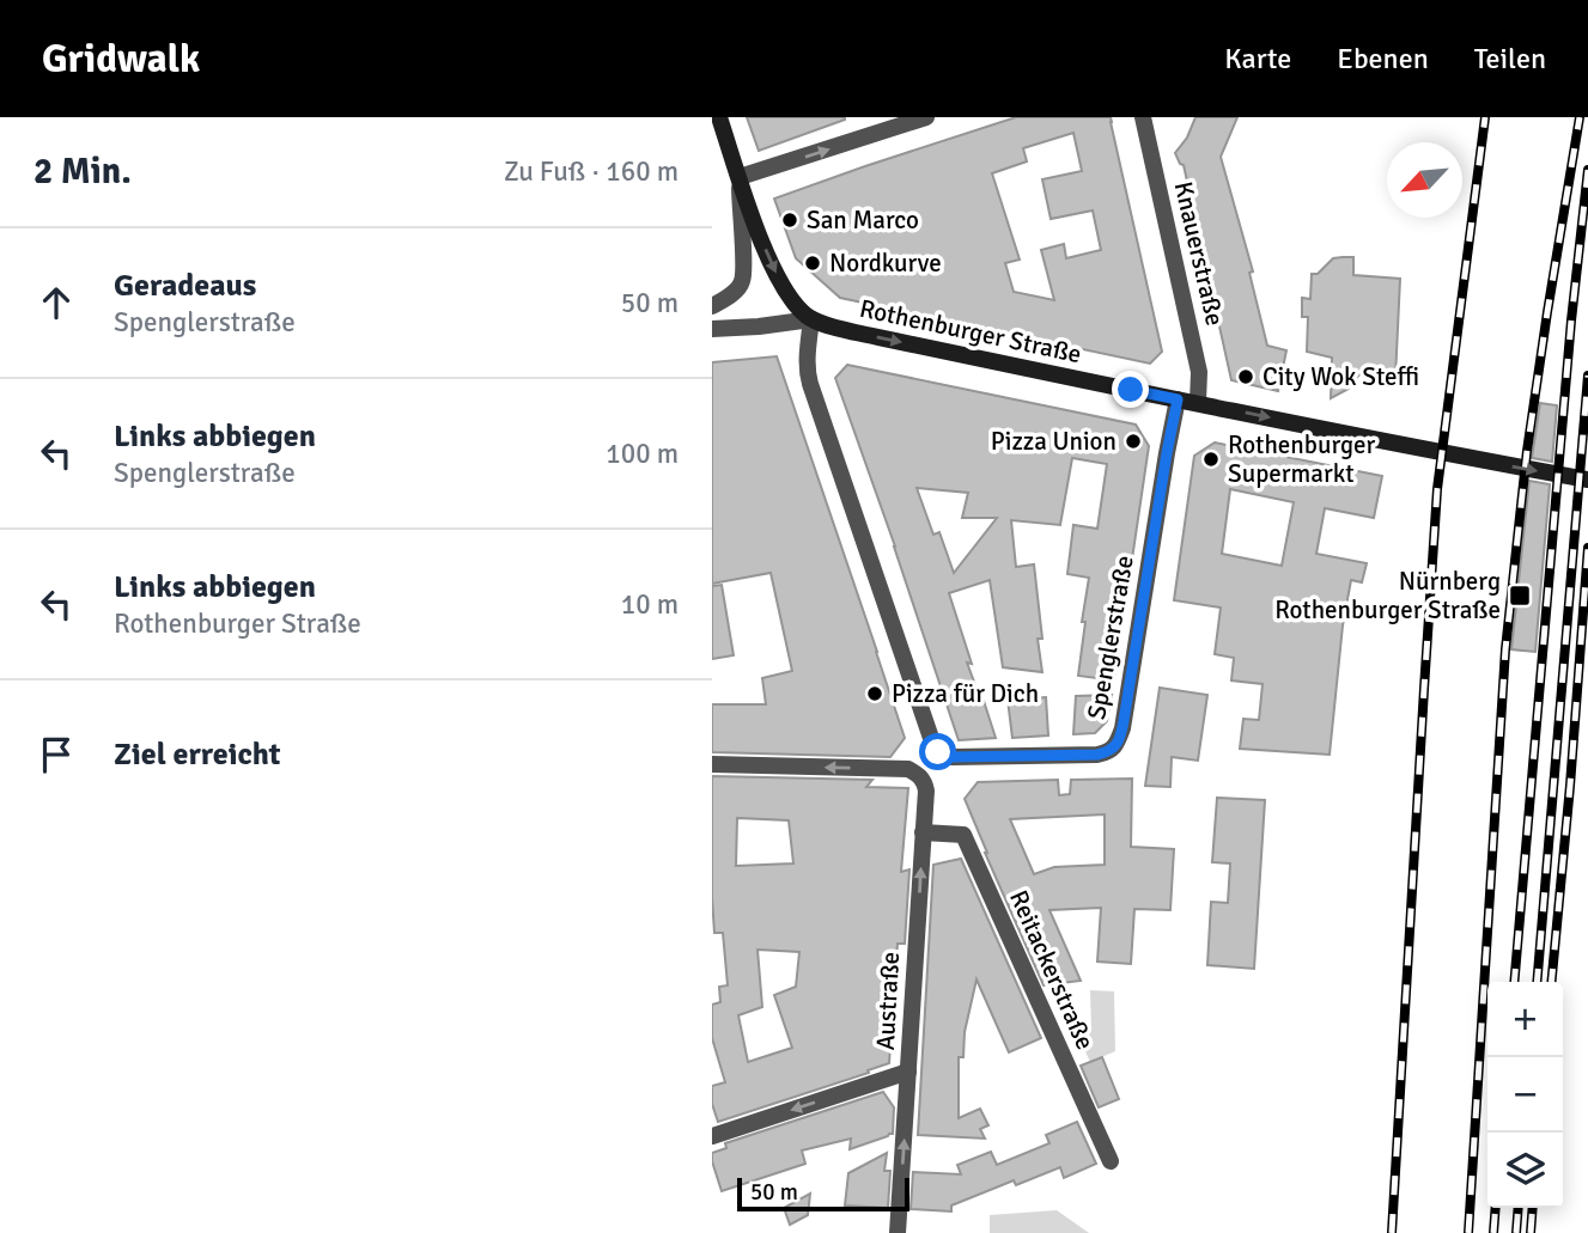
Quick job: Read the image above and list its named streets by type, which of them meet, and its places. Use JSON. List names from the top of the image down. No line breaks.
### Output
{"streets":{"main road":["Rothenburger Straße"],"street":["Knauerstraße","Spenglerstraße","Reitackerstraße","Austraße"]},"crossings":[["Knauerstraße","Rothenburger Straße"],["Rothenburger Straße","Spenglerstraße"],["Reitackerstraße","Austraße"]],"one_way":["Rothenburger Straße"],"places":{"other":["San Marco","Nordkurve","City Wok Steffi","Pizza Union","Rothenburger Supermarkt","Pizza für Dich"],"transit":["Nürnberg Rothenburger Straße"]},"scale_bar":"50 m","north":"bottom left","page":{"header":"Gridwalk","nav":["Karte","Ebenen","Teilen"],"heading":["2 Min.","Zu Fuß · 160 m"],"list":[["Geradeaus","Spenglerstraße","50 m"],["Links abbiegen","Spenglerstraße","100 m"],["Links abbiegen","Rothenburger Straße","10 m"],"Ziel erreicht"],"map_buttons":["+","−"],"scale":"50 m"}}
